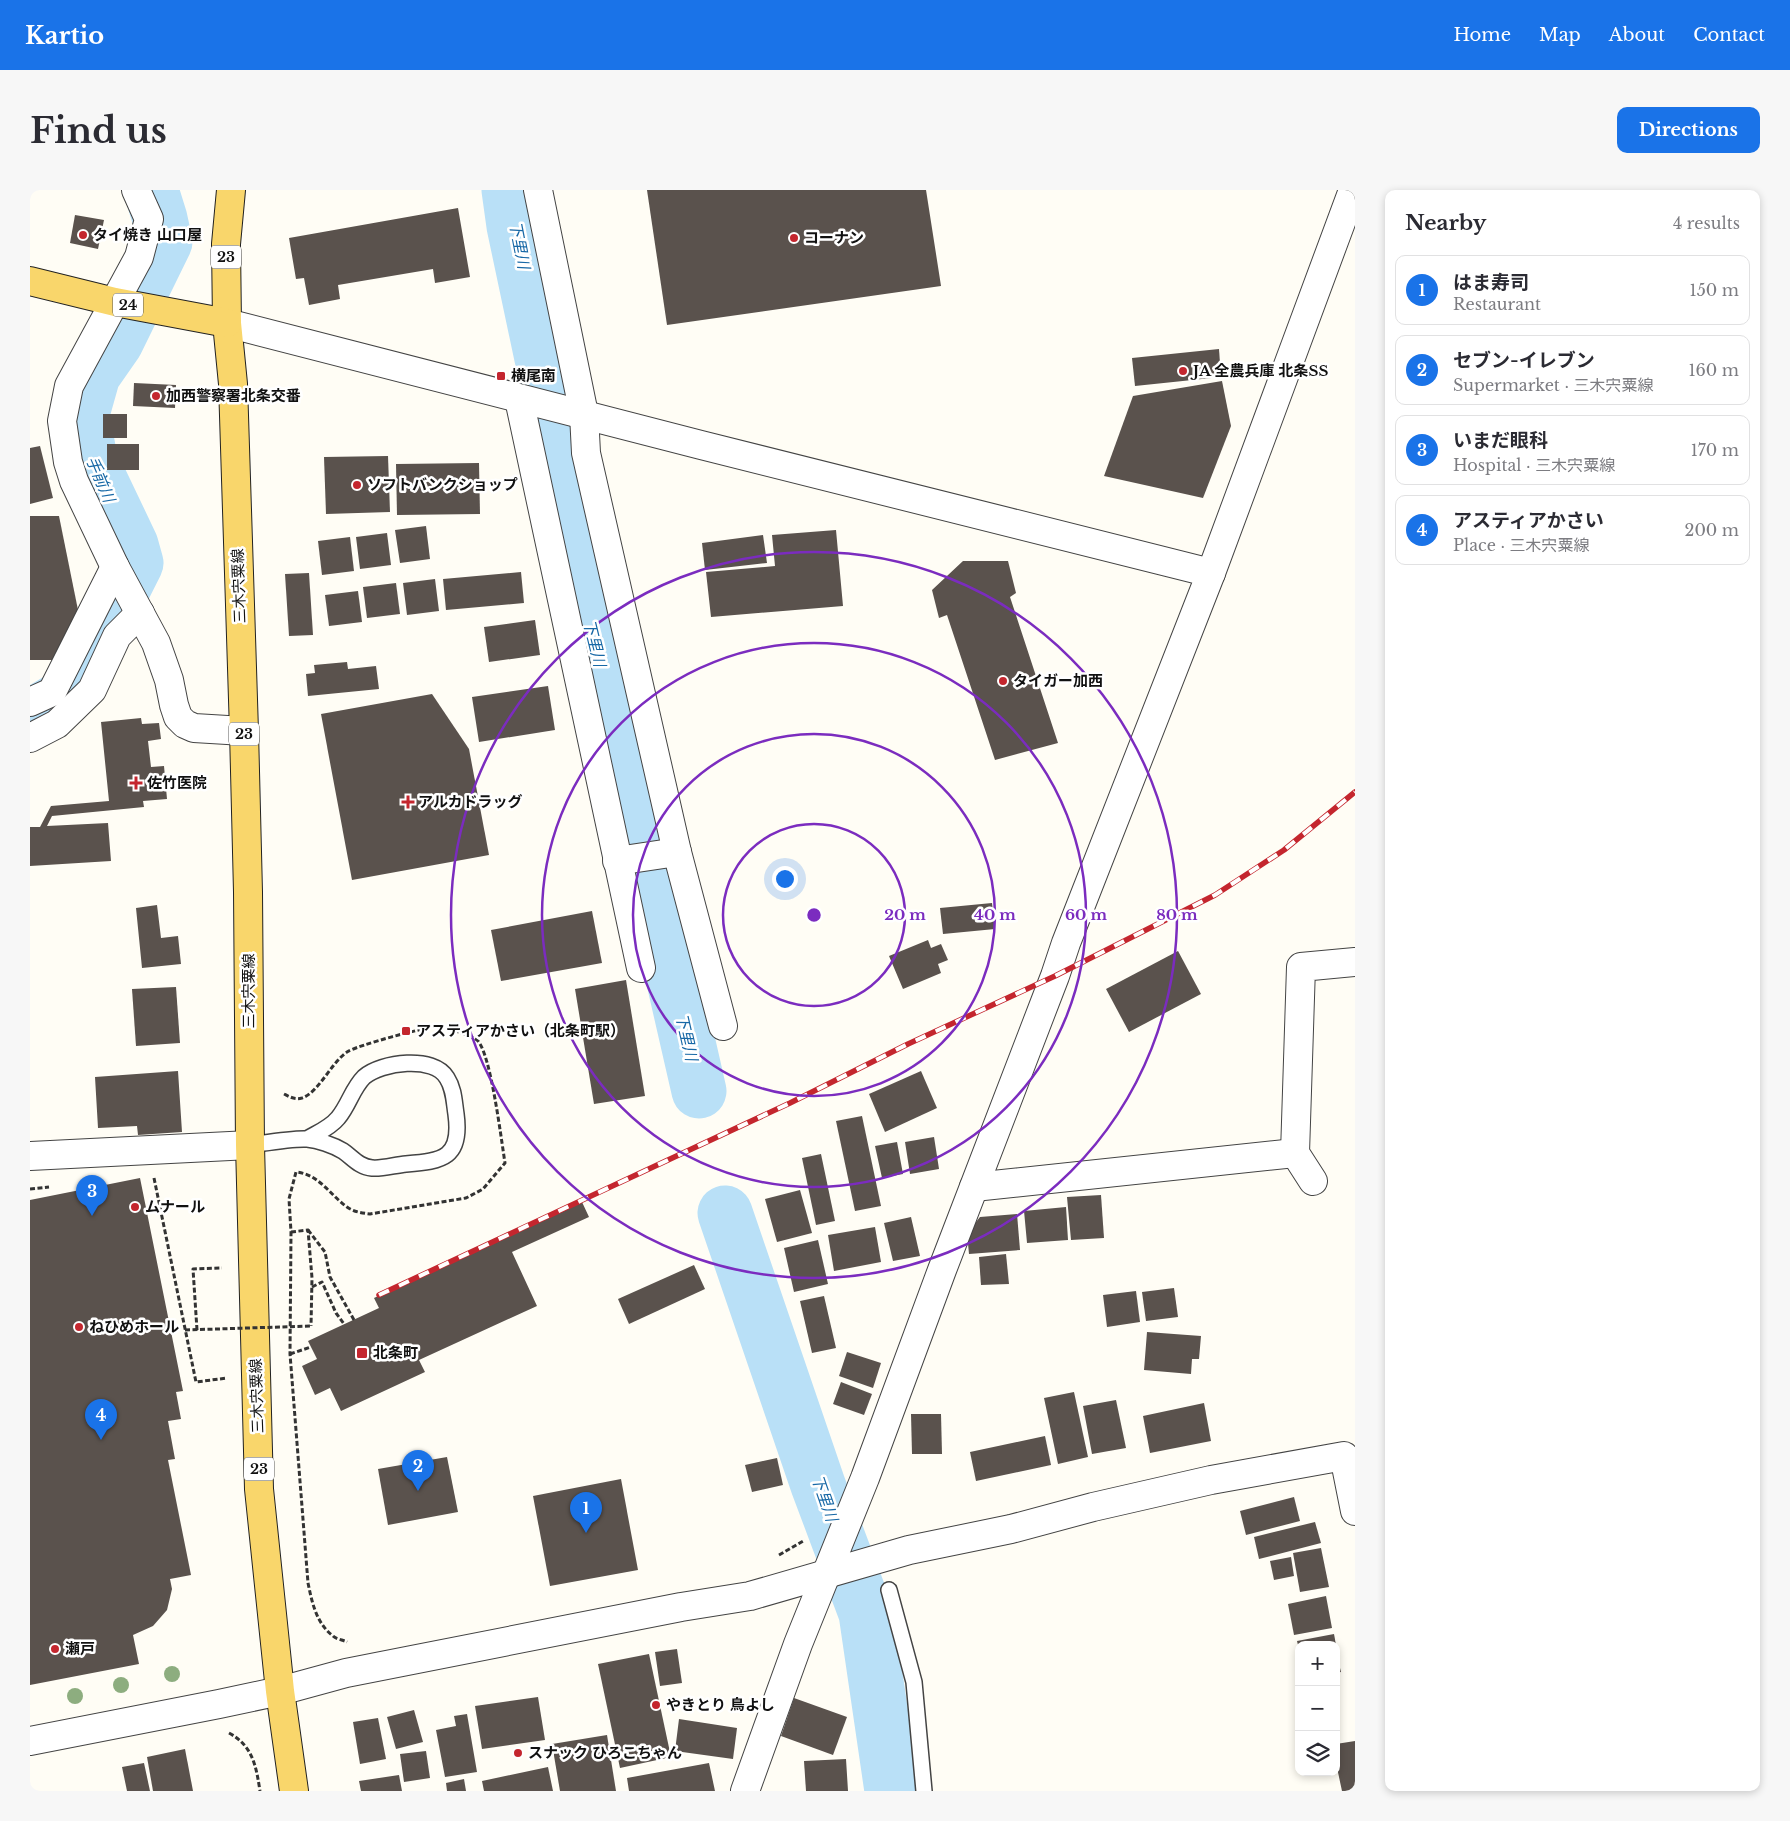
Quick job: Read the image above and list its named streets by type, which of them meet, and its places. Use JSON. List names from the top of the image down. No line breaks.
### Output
{"streets":{"main road":["23","24","三木宍粟線"]},"crossings":[["24","三木宍粟線"]],"water":["下里川","手前川"],"places":{"other":["タイ焼き 山口屋","コーナン","JA 全農兵庫 北条SS","加西警察署北条交番","ソフトバンクショップ","タイガー加西","ムナール","ねひめホール","瀬戸","やきとり 鳥よし","スナック ひろこちゃん"],"transit":["横尾南","アスティアかさい（北条町駅）","北条町"],"health":["佐竹医院","アルカドラッグ"]},"page":{"header":"Kartio","nav":["Home","Map","About","Contact"],"buttons":"Directions","title":"Find us","heading":["Nearby","4 results"],"list":[{"mark":"1","name":"はま寿司","note":"Restaurant","value":"150 m"},{"mark":"2","name":"セブン-イレブン","note":"Supermarket · 三木宍粟線","value":"160 m"},{"mark":"3","name":"いまだ眼科","note":"Hospital · 三木宍粟線","value":"170 m"},{"mark":"4","name":"アスティアかさい","note":"Place · 三木宍粟線","value":"200 m"}],"pins":["3","4","2","1"],"map_buttons":["+","−"]},"rings":["20 m","40 m","60 m","80 m"]}
